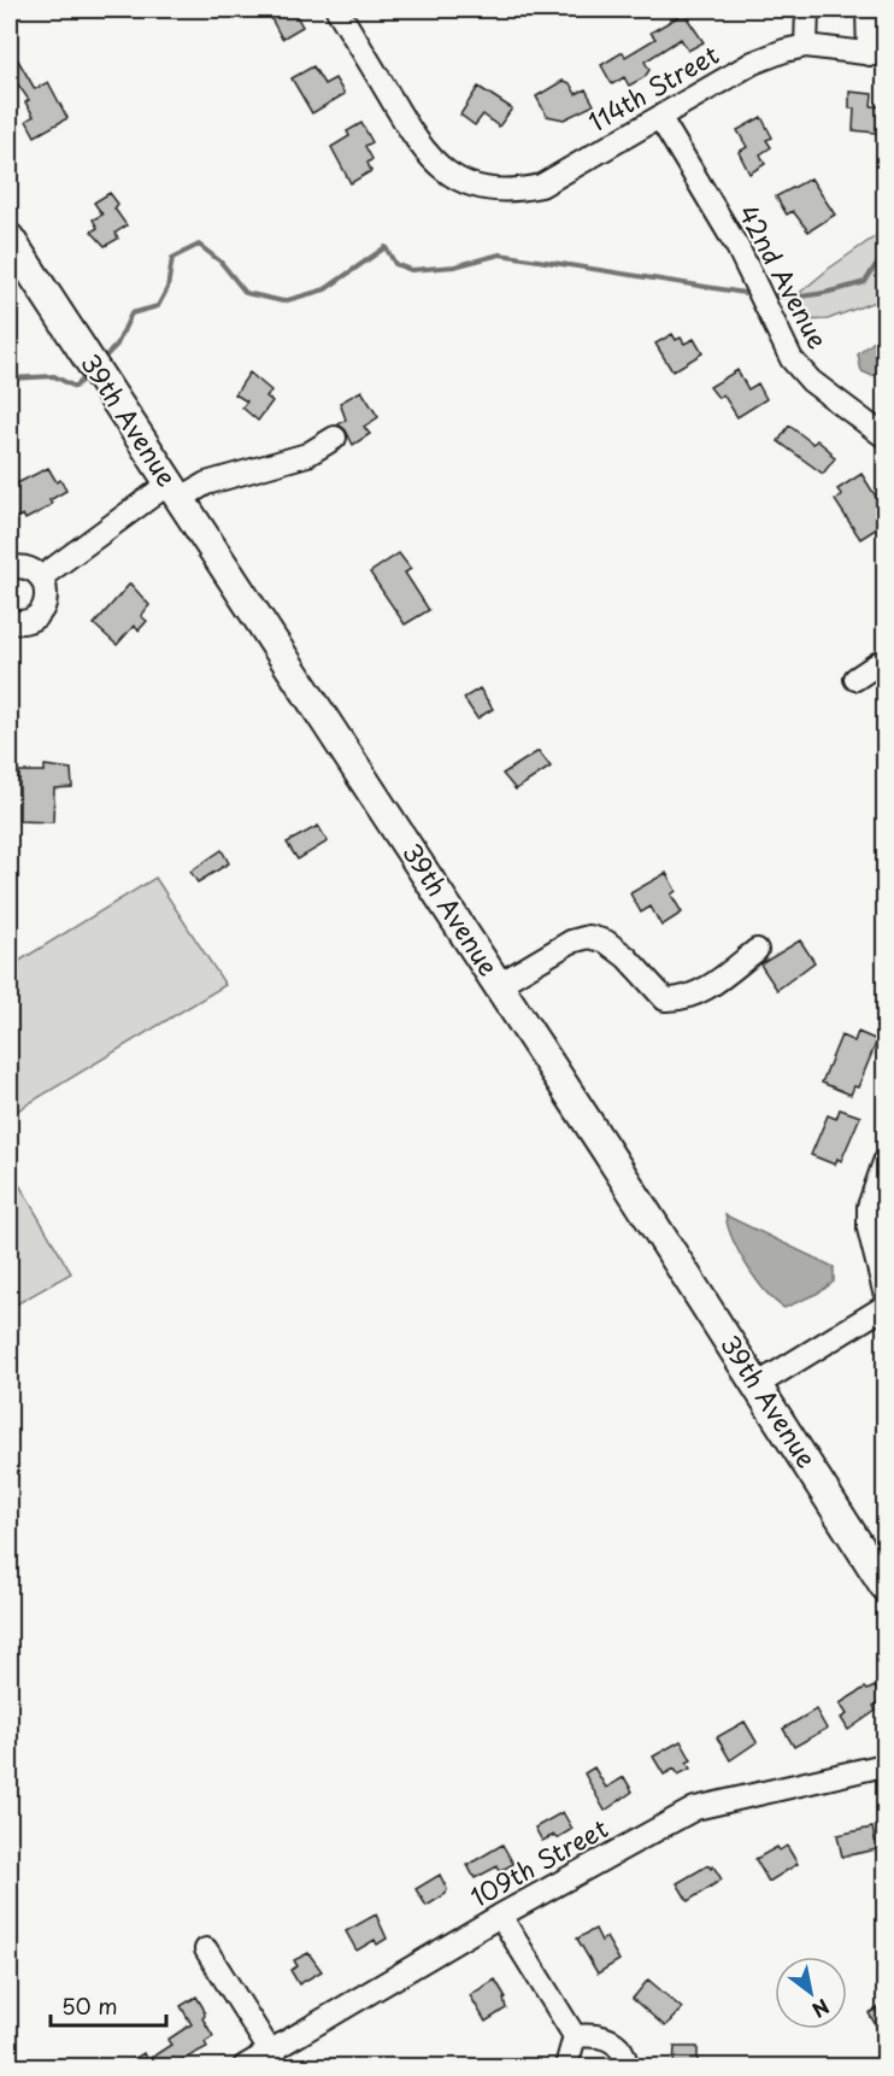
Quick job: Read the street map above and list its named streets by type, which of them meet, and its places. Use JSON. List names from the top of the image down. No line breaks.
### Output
{"streets":{"main road":["39th Avenue"],"street":["114th Street","42nd Avenue","109th Street"]},"crossings":[["114th Street","42nd Avenue"]],"scale_bar":"50 m","north":"bottom right"}
